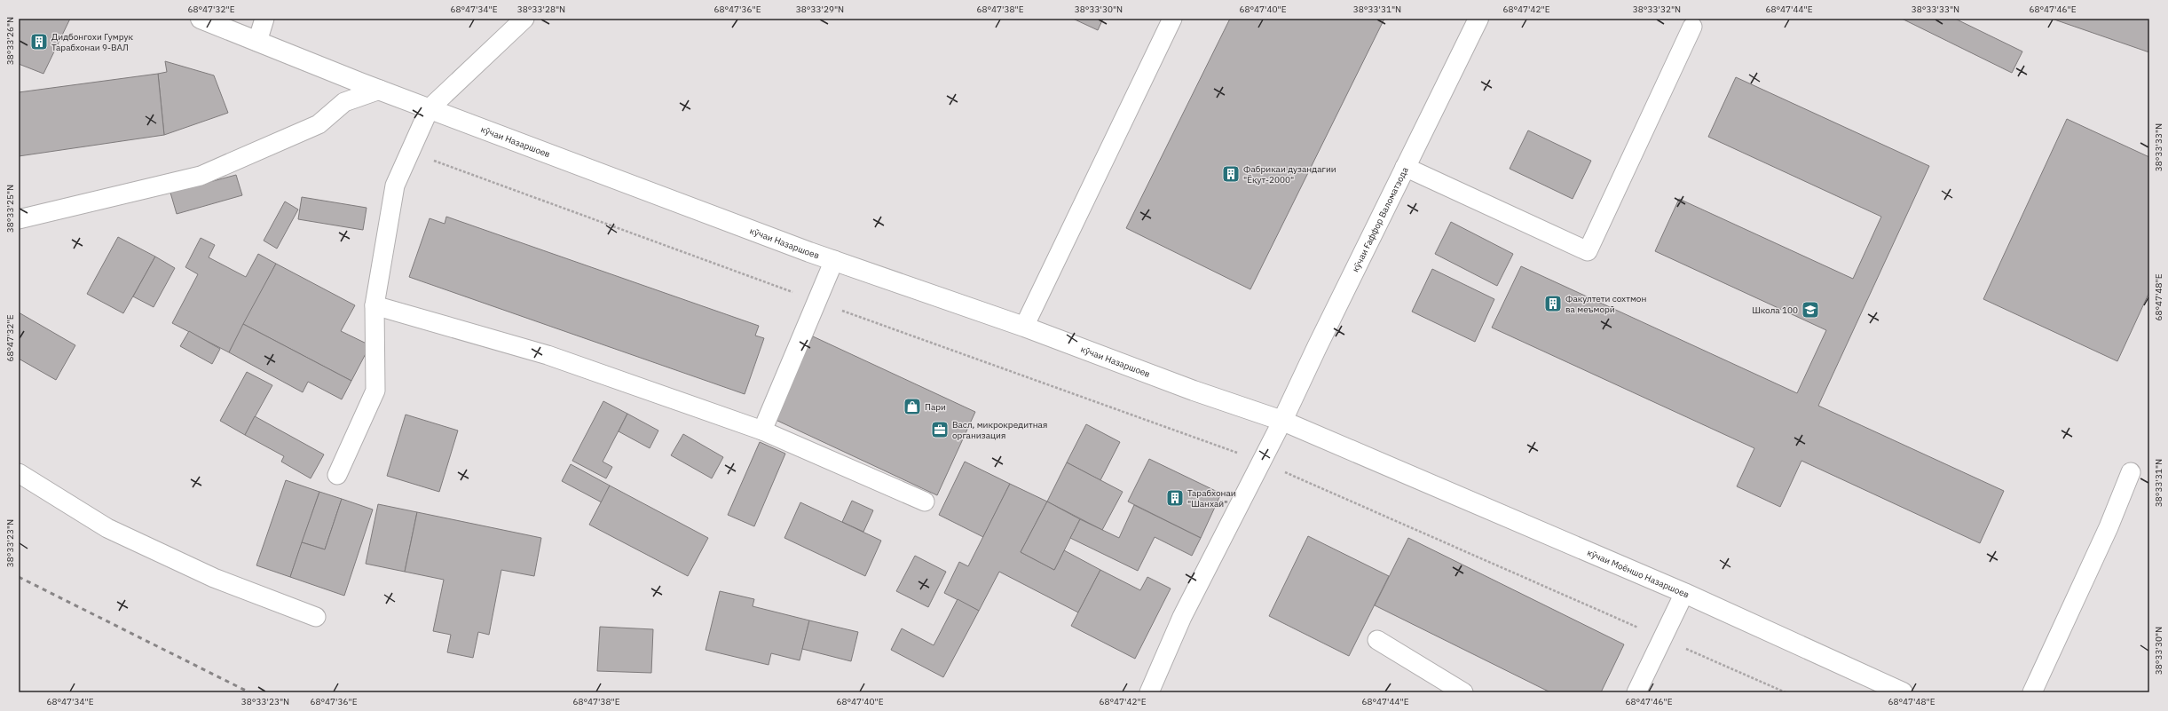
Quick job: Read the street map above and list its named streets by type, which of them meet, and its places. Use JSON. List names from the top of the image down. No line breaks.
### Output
{"streets":{"street":["кӯчаи Назаршоев","кӯчаи Ғаффор Валоматзода","кӯчаи Моёншо Назаршоев"]},"crossings":[["кӯчаи Назаршоев","кӯчаи Ғаффор Валоматзода"],["кӯчаи Назаршоев","кӯчаи Моёншо Назаршоев"]],"places":{"building":["Дидбонгохи Гумрук Тарабхонаи 9-ВАЛ","Фабрикаи дузандагии \"Ёқут-2000\"","Факултети сохтмон ва меъморӣ","Тарабхонаи \"Шанхай\""],"school or university":["Школа 100"],"shop":["Пари"],"office":["Васл, микрокредитная организация"]},"coordinates":["68°47'32\"E","68°47'34\"E","38°33'28\"N","68°47'36\"E","38°33'29\"N","68°47'38\"E","38°33'30\"N","68°47'40\"E","38°33'31\"N","68°47'42\"E","38°33'32\"N","68°47'44\"E","38°33'33\"N","68°47'46\"E","38°33'26\"N","38°33'25\"N","68°47'48\"E","38°33'23\"N"]}
